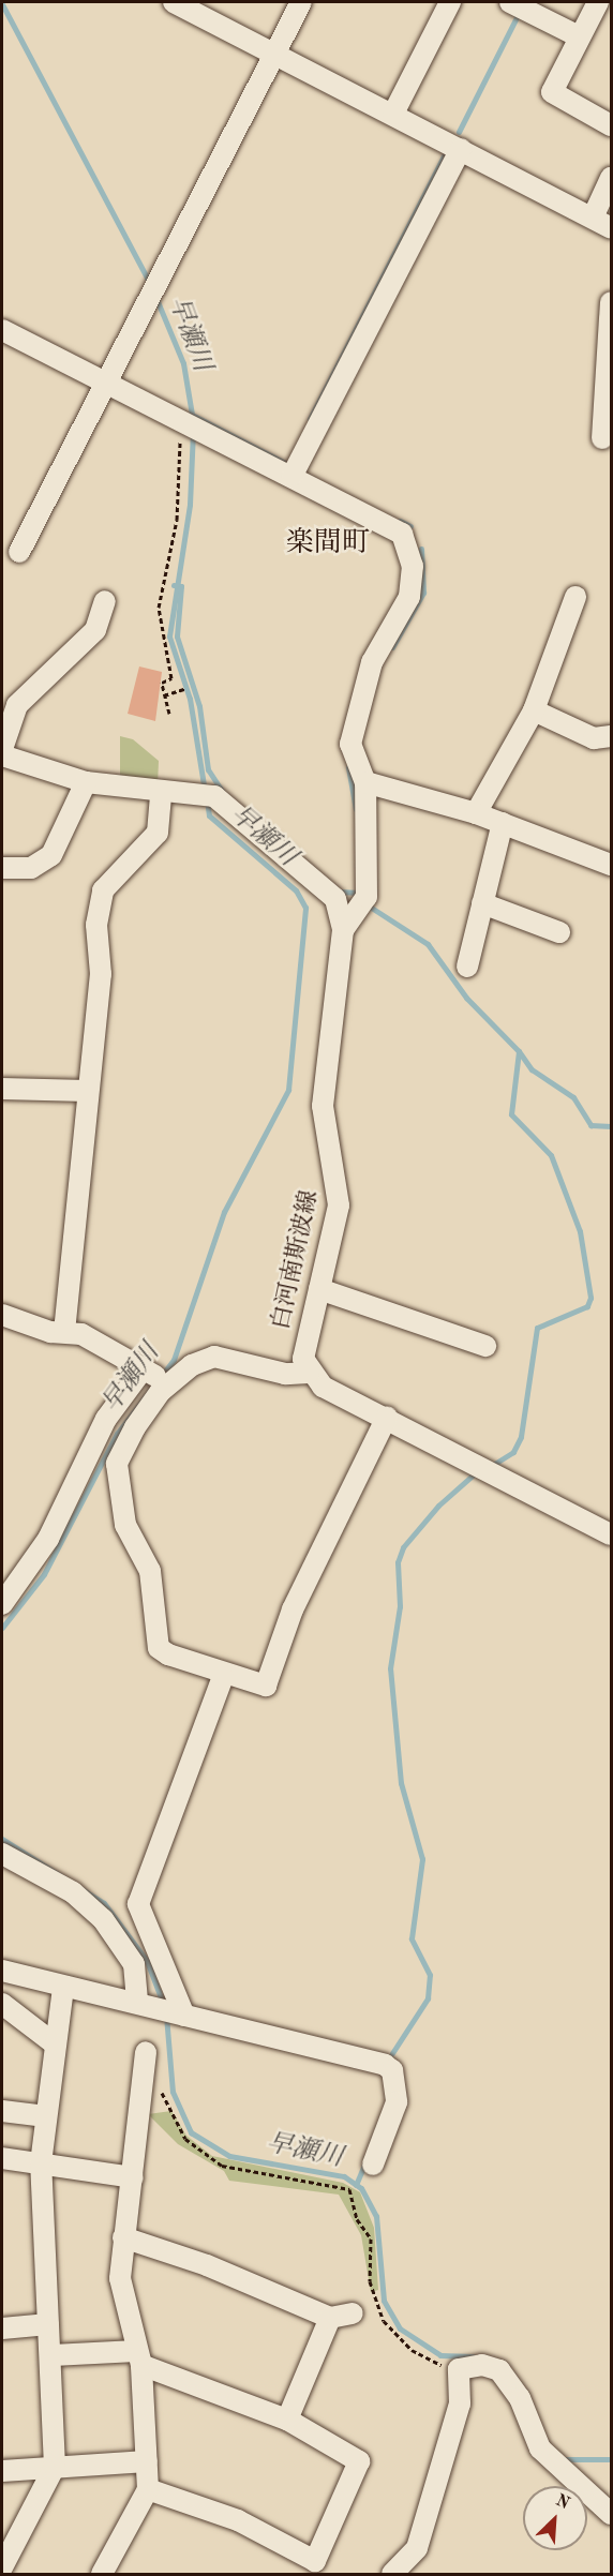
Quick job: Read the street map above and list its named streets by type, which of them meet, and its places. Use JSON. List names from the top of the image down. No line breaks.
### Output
{"streets":{"street":["白河南斯波線"]},"districts":["楽間町"],"water":["早瀬川"],"north":"top right"}
